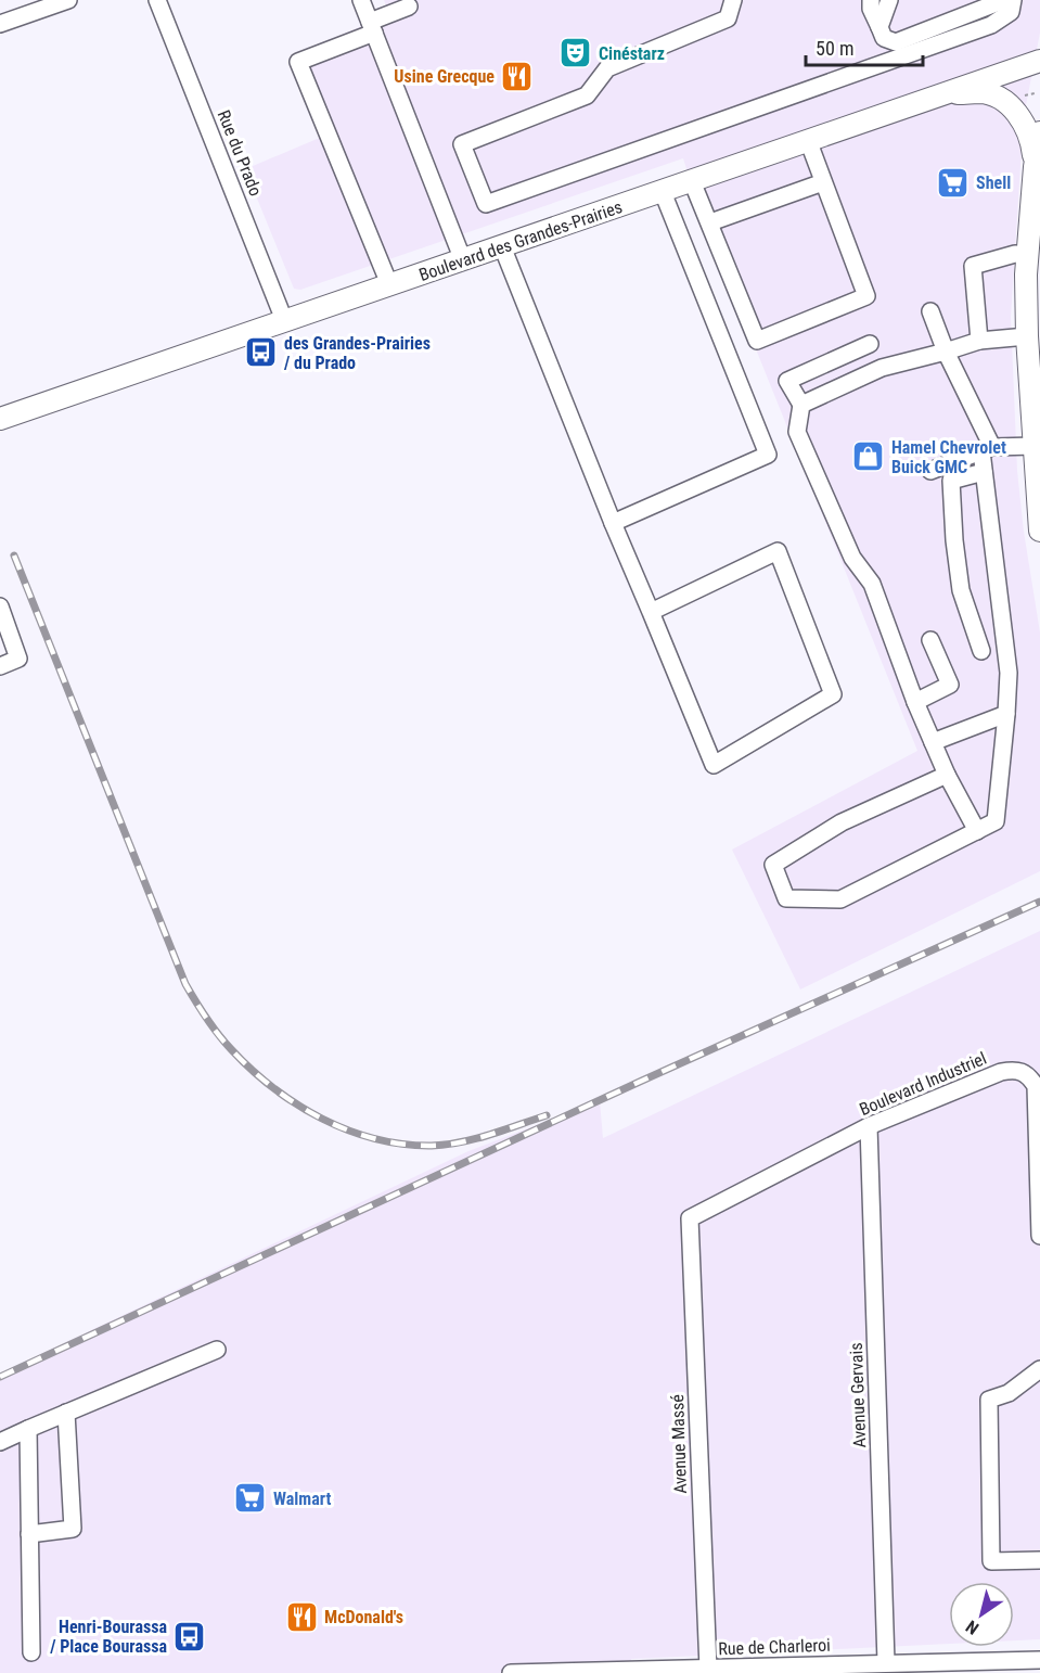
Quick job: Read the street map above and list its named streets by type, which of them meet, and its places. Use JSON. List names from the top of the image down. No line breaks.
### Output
{"streets":{"main road":["Boulevard des Grandes-Prairies"],"street":["Rue du Prado","Boulevard Industriel","Avenue Gervais","Avenue Massé","Rue de Charleroi"]},"crossings":[["Rue du Prado","Boulevard des Grandes-Prairies"],["Boulevard Industriel","Avenue Gervais"],["Boulevard Industriel","Avenue Massé"],["Avenue Gervais","Rue de Charleroi"],["Avenue Massé","Rue de Charleroi"]],"places":{"theatre":["Cinéstarz"],"restaurant":["Usine Grecque","McDonald's"],"supermarket":["Shell","Walmart"],"bus stop":["des Grandes-Prairies / du Prado","Henri-Bourassa / Place Bourassa"],"shop":["Hamel Chevrolet Buick GMC"]},"scale_bar":"50 m","north":"bottom left"}
